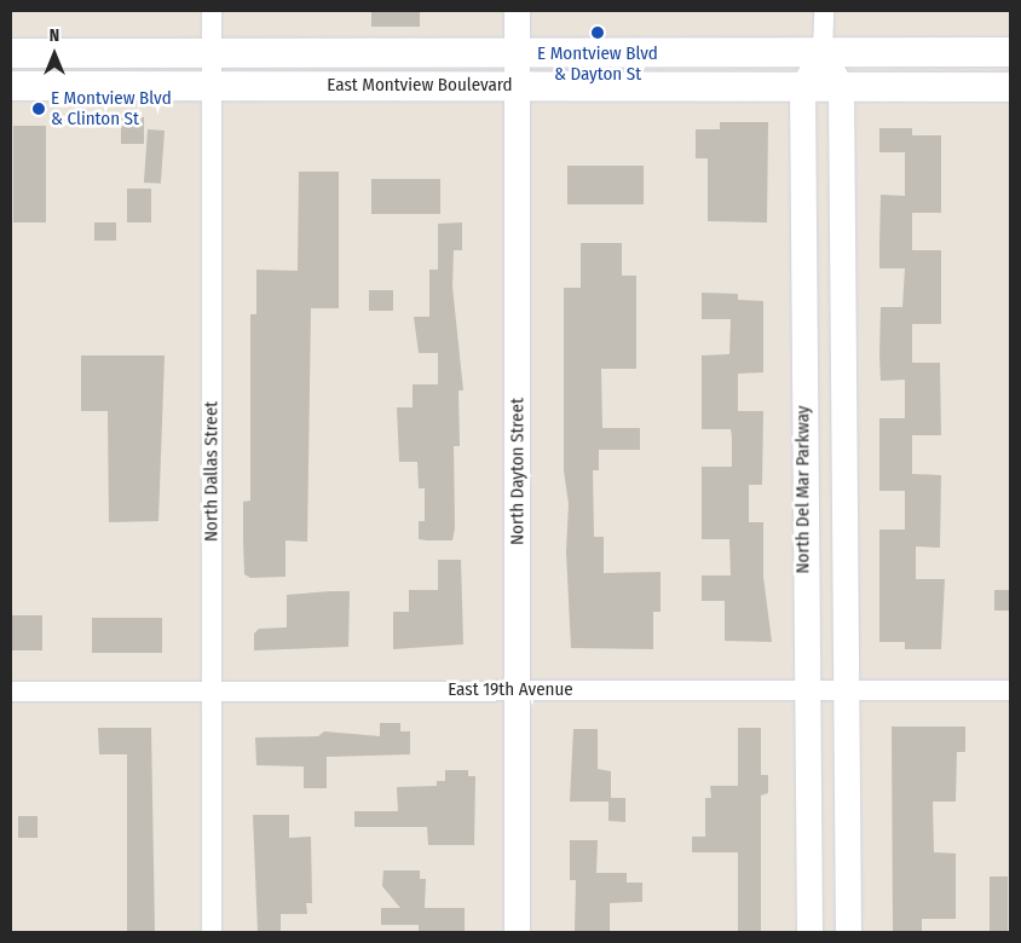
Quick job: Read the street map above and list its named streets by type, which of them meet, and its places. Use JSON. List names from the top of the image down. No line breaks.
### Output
{"streets":{"main road":["East Montview Boulevard"],"street":["North Dallas Street","North Dayton Street","North Del Mar Parkway","East 19th Avenue"]},"crossings":[["East Montview Boulevard","North Dallas Street"],["East Montview Boulevard","North Dayton Street"],["East Montview Boulevard","North Del Mar Parkway"],["North Dallas Street","East 19th Avenue"],["North Dayton Street","East 19th Avenue"],["North Del Mar Parkway","East 19th Avenue"]],"places":["E Montview Blvd & Dayton St","E Montview Blvd & Clinton St"],"north":"top"}
